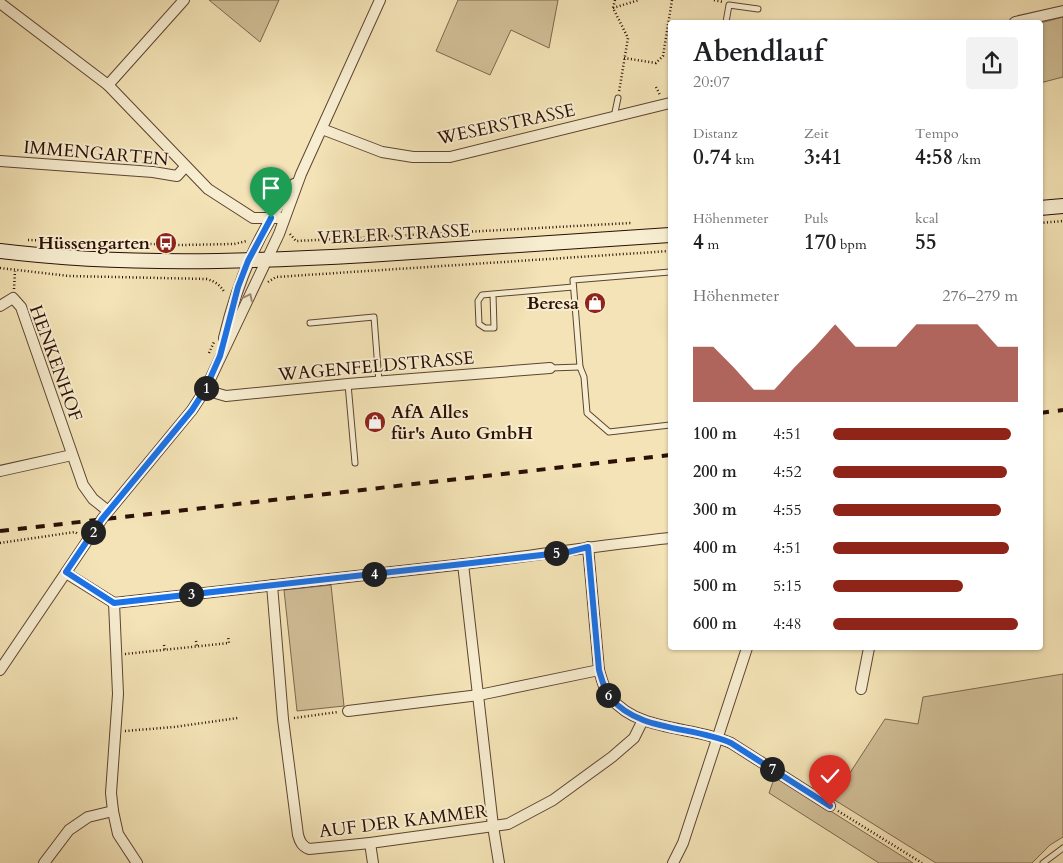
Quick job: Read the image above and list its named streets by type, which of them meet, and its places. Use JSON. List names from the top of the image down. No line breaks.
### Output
{"streets":{"main road":["VERLER STRASSE"],"street":["WESERSTRASSE","IMMENGARTEN","HENKENHOF","WAGENFELDSTRASSE","AUF DER KAMMER"]},"places":{"bus stop":["Hüssengarten"],"shop":["Beresa","AfA Alles für's Auto GmbH"]},"page":{"heading":["Abendlauf","20:07"],"stats":[["Distanz","0.74 km"],["Zeit","3:41"],["Tempo","4:58 /km"],["Höhenmeter","4 m"],["Puls","170 bpm"],["kcal","55"]],"chart":["Höhenmeter","276–279 m"],"pins":["1","2","5","4","3","6","7"],"list":[{"name":"100 m","note":"4:51"},{"name":"200 m","note":"4:52"},{"name":"300 m","note":"4:55"},{"name":"400 m","note":"4:51"},{"name":"500 m","note":"5:15"},{"name":"600 m","note":"4:48"}]}}
